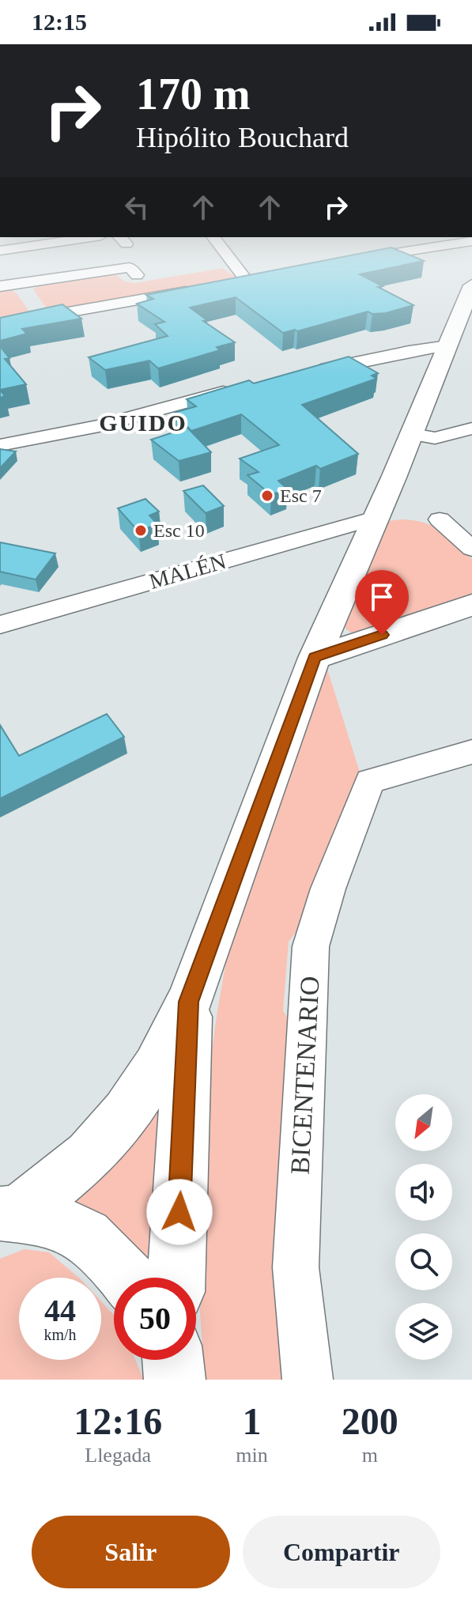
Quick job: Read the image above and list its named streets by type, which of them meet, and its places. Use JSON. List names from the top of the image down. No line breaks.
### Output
{"streets":{"street":["MALÉN","BICENTENARIO"]},"districts":["GUIDO"],"places":["Esc 7","Esc 10"],"north":"bottom left","page":{"status":"12:15","turn":["170 m","Hipólito Bouchard"],"speed":"44 km/h","limit":"50","eta":["12:16","Llegada","1","min","200","m"],"buttons":["Salir","Compartir"]}}
